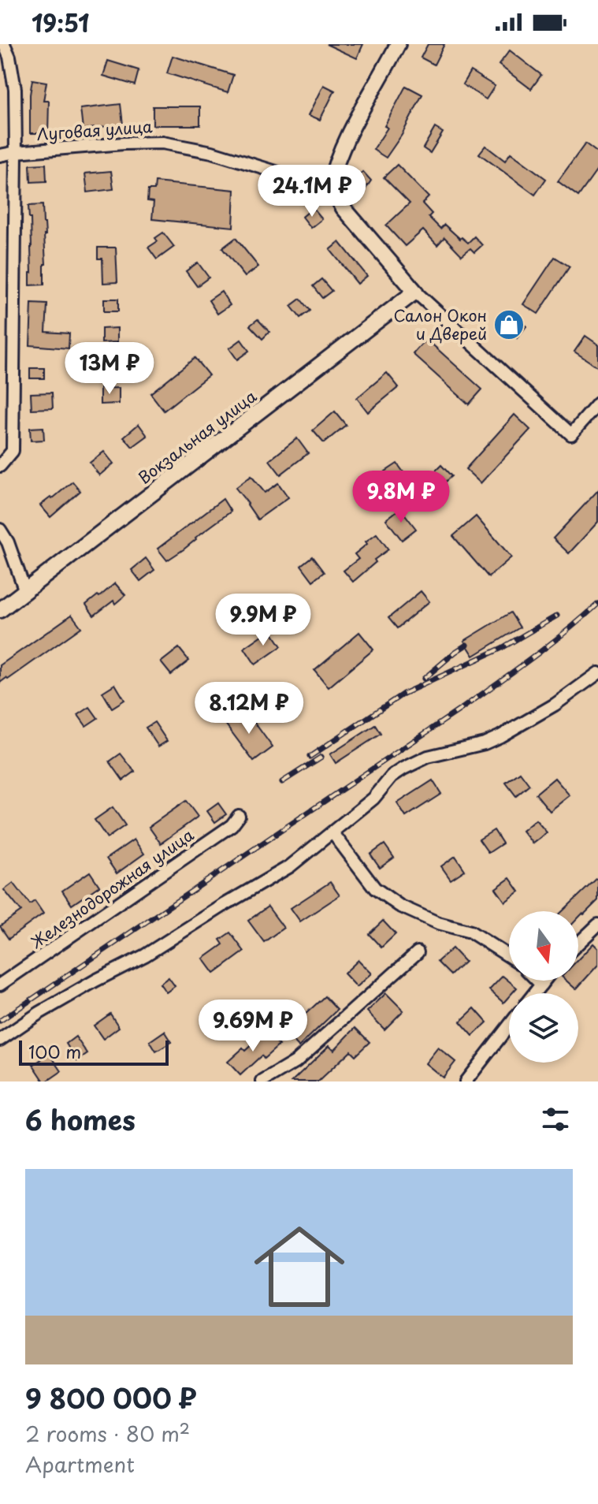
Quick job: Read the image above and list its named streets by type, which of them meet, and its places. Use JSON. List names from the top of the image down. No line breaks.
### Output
{"streets":{"street":["Луговая улица","Вокзальная улица","Железнодорожная улица"]},"places":{"shop":["Салон Окон и Дверей"]},"scale_bar":"100 m","north":"bottom","page":{"status":"19:51","price":["24.1M ₽","13M ₽","9.8M ₽","9.9M ₽","8.12M ₽","9.69M ₽"],"scale":"100 m","heading":"6 homes","list":[{"name":"9 800 000 ₽","note":"2 rooms · 80 m² · Apartment"}]}}
